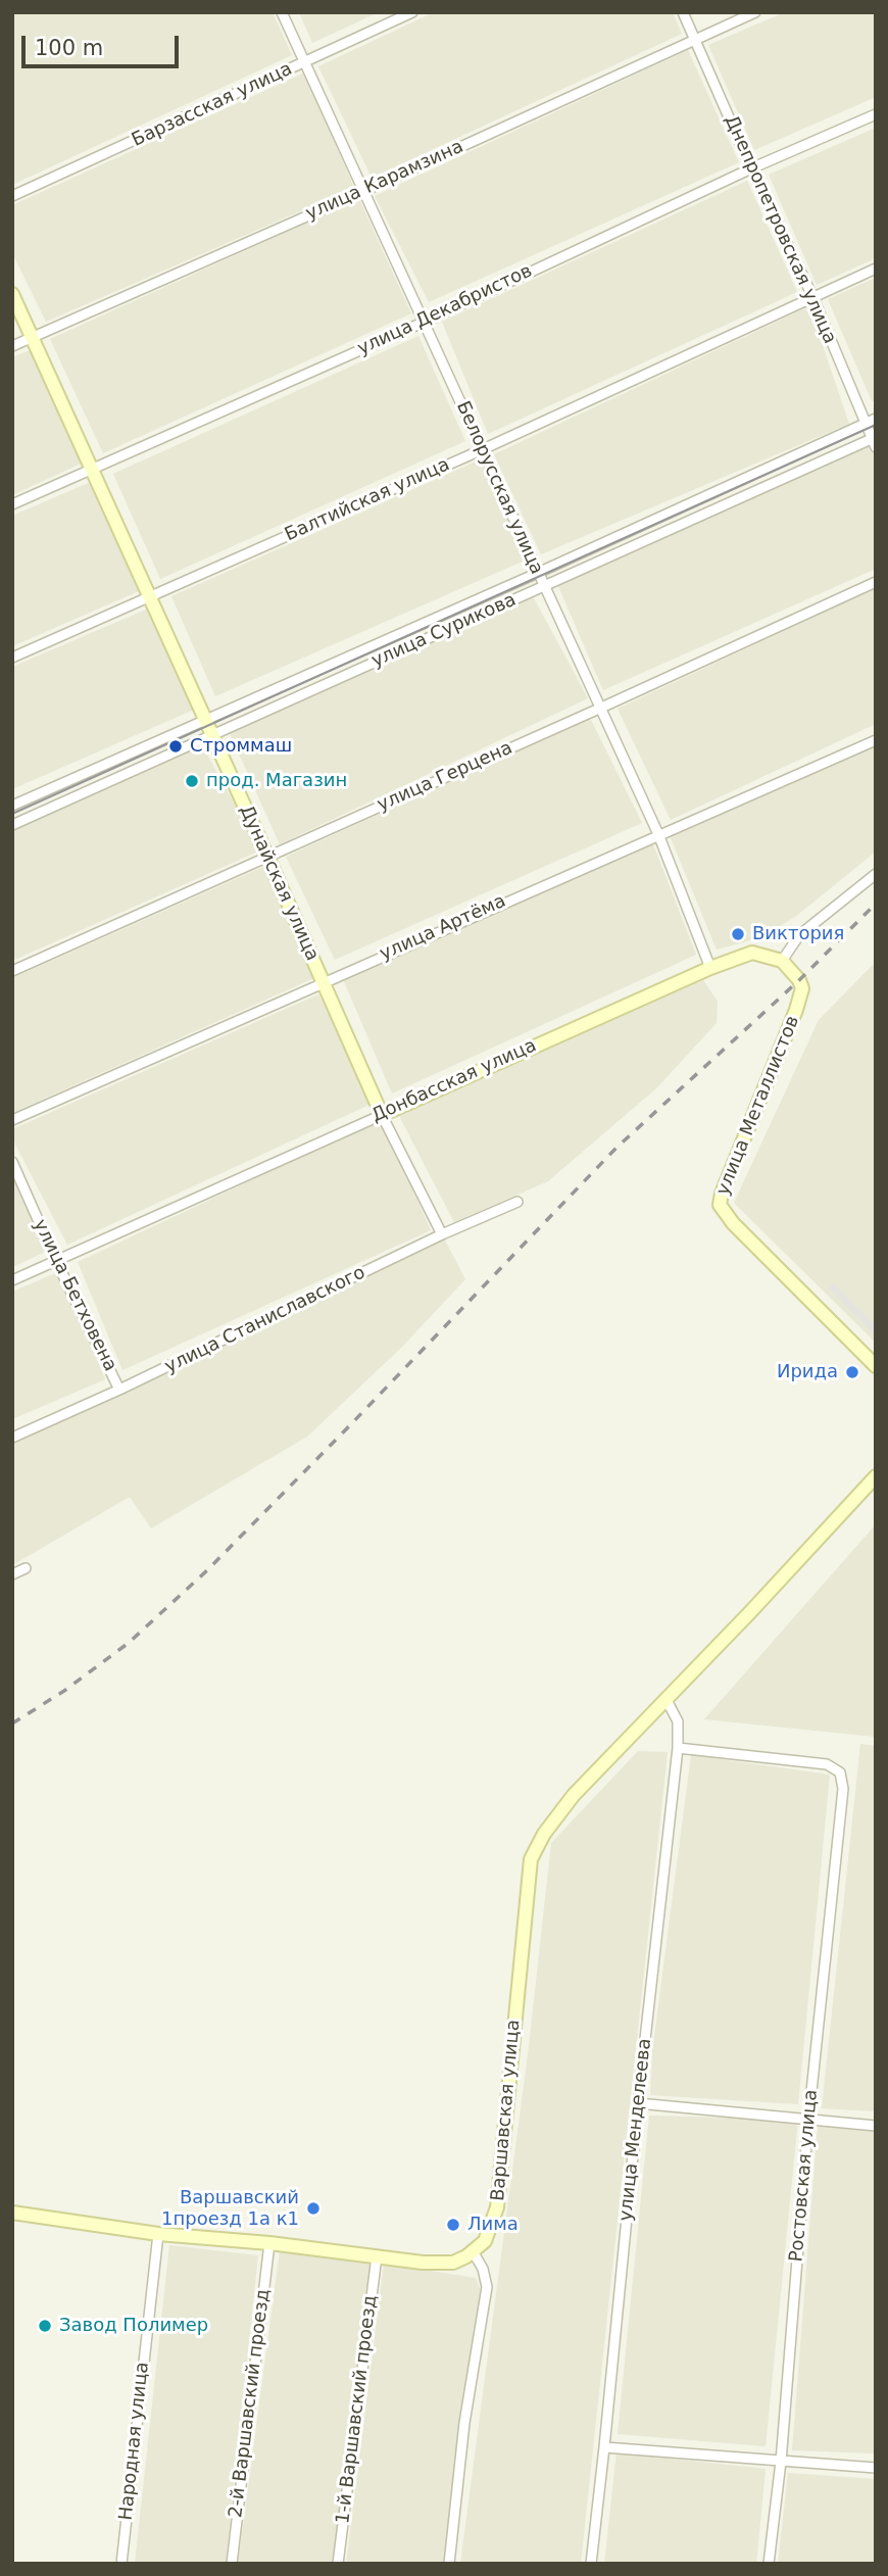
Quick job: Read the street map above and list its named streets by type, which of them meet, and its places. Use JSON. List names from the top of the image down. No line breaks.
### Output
{"streets":{"street":["Барзасская улица","улица Карамзина","Днепропетровская улица","улица Декабристов","Белорусская улица","Балтийская улица","улица Сурикова","улица Герцена","Дунайская улица","улица Артёма","Донбасская улица","улица Металлистов","улица Бетховена","улица Станиславского","Варшавская улица","улица Менделеева","Ростовская улица","2-й Варшавский проезд","1-й Варшавский проезд","Народная улица"]},"crossings":[["Барзасская улица","Белорусская улица"],["улица Карамзина","Днепропетровская улица"],["улица Карамзина","Белорусская улица"],["улица Карамзина","Дунайская улица"],["Днепропетровская улица","улица Декабристов"],["Днепропетровская улица","Балтийская улица"],["Днепропетровская улица","улица Сурикова"],["улица Декабристов","Белорусская улица"],["улица Декабристов","Дунайская улица"],["Белорусская улица","Балтийская улица"],["Белорусская улица","улица Сурикова"],["Белорусская улица","улица Герцена"],["Белорусская улица","улица Артёма"],["Белорусская улица","Донбасская улица"],["Балтийская улица","Дунайская улица"],["улица Сурикова","Дунайская улица"],["улица Герцена","Дунайская улица"],["Дунайская улица","улица Артёма"],["Дунайская улица","Донбасская улица"],["Дунайская улица","улица Станиславского"],["Донбасская улица","улица Металлистов"],["Донбасская улица","улица Бетховена"],["улица Бетховена","улица Станиславского"],["Варшавская улица","улица Менделеева"],["улица Менделеева","Ростовская улица"]],"places":["Строммаш","прод. Магазин","Виктория","Ирида","Варшавский 1проезд 1а к1","Лима","Завод Полимер"],"scale_bar":"100 m"}
